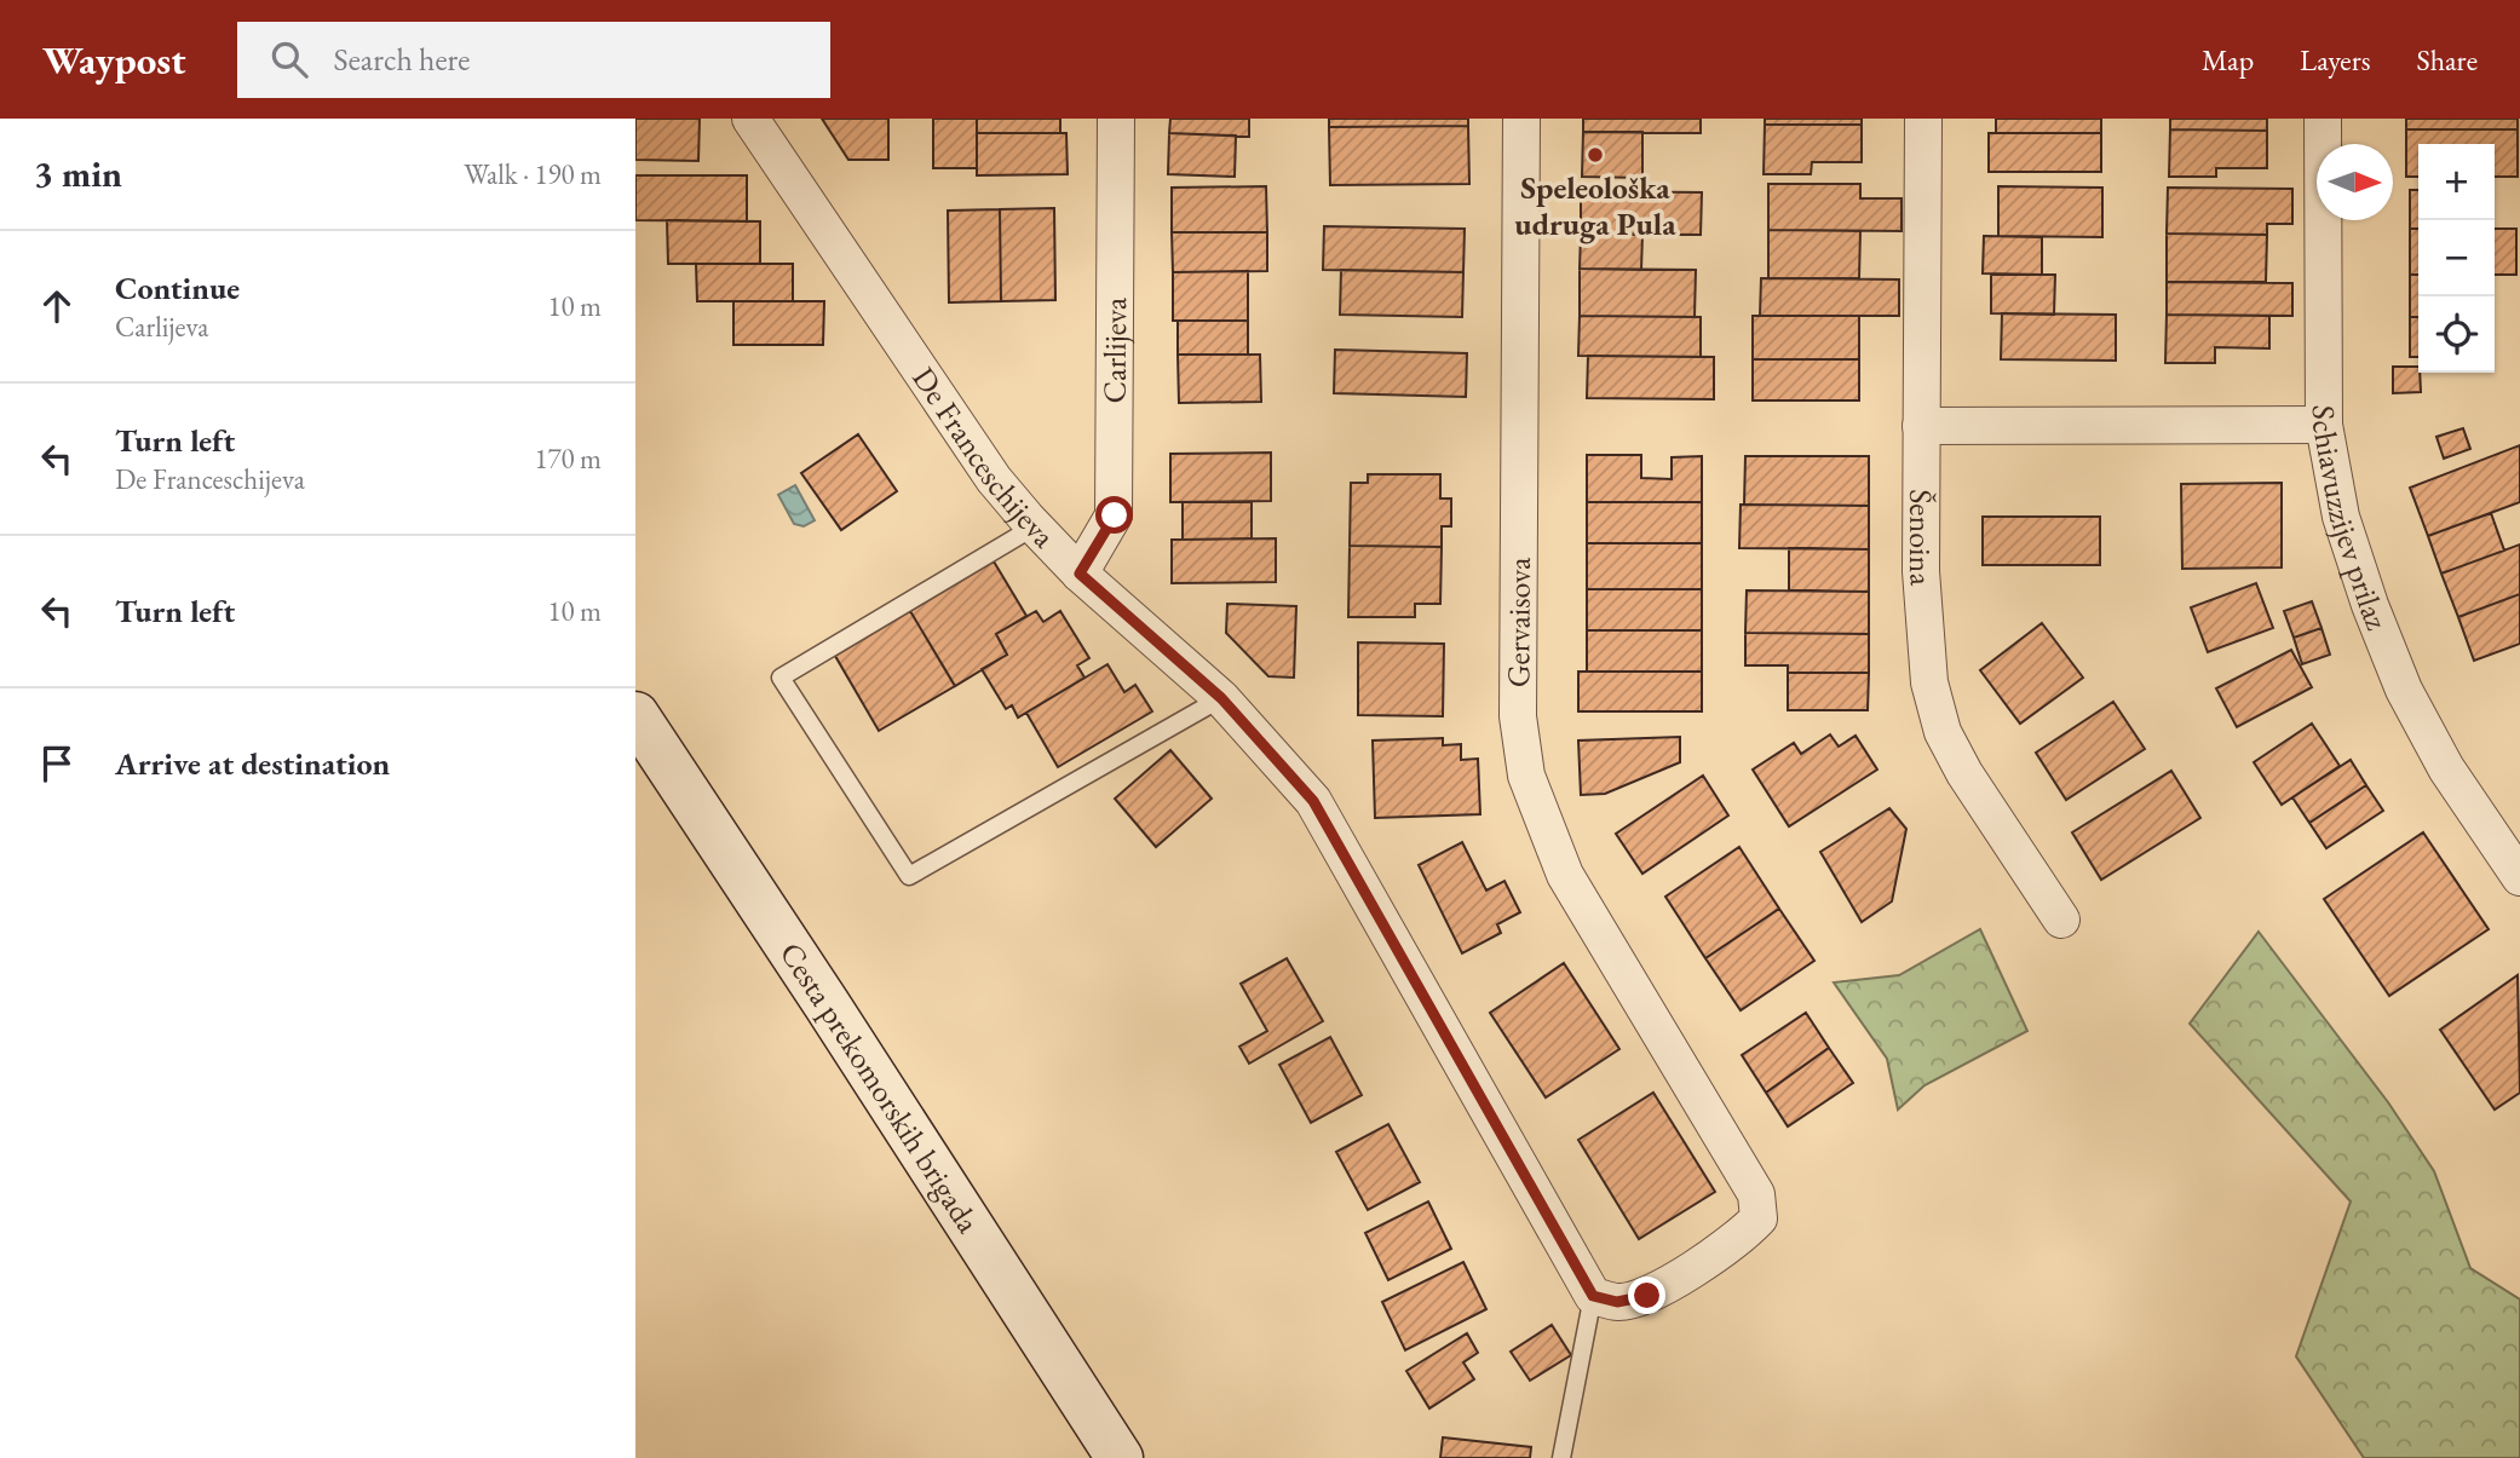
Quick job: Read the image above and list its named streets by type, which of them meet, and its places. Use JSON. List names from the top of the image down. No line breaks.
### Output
{"streets":{"main road":["Cesta prekomorskih brigada"],"street":["Carlijeva","De Franceschijeva","Schiavuzzijev prilaz","Šenoina","Gervaisova"]},"crossings":[["Carlijeva","De Franceschijeva"],["De Franceschijeva","Gervaisova"]],"places":["Speleološka udruga Pula"],"north":"right","page":{"header":"Waypost","search":"Search here","nav":["Map","Layers","Share"],"heading":["3 min","Walk · 190 m"],"map_buttons":["+","−"],"list":[["Continue","Carlijeva","10 m"],["Turn left","De Franceschijeva","170 m"],["Turn left","10 m"],"Arrive at destination"]}}
